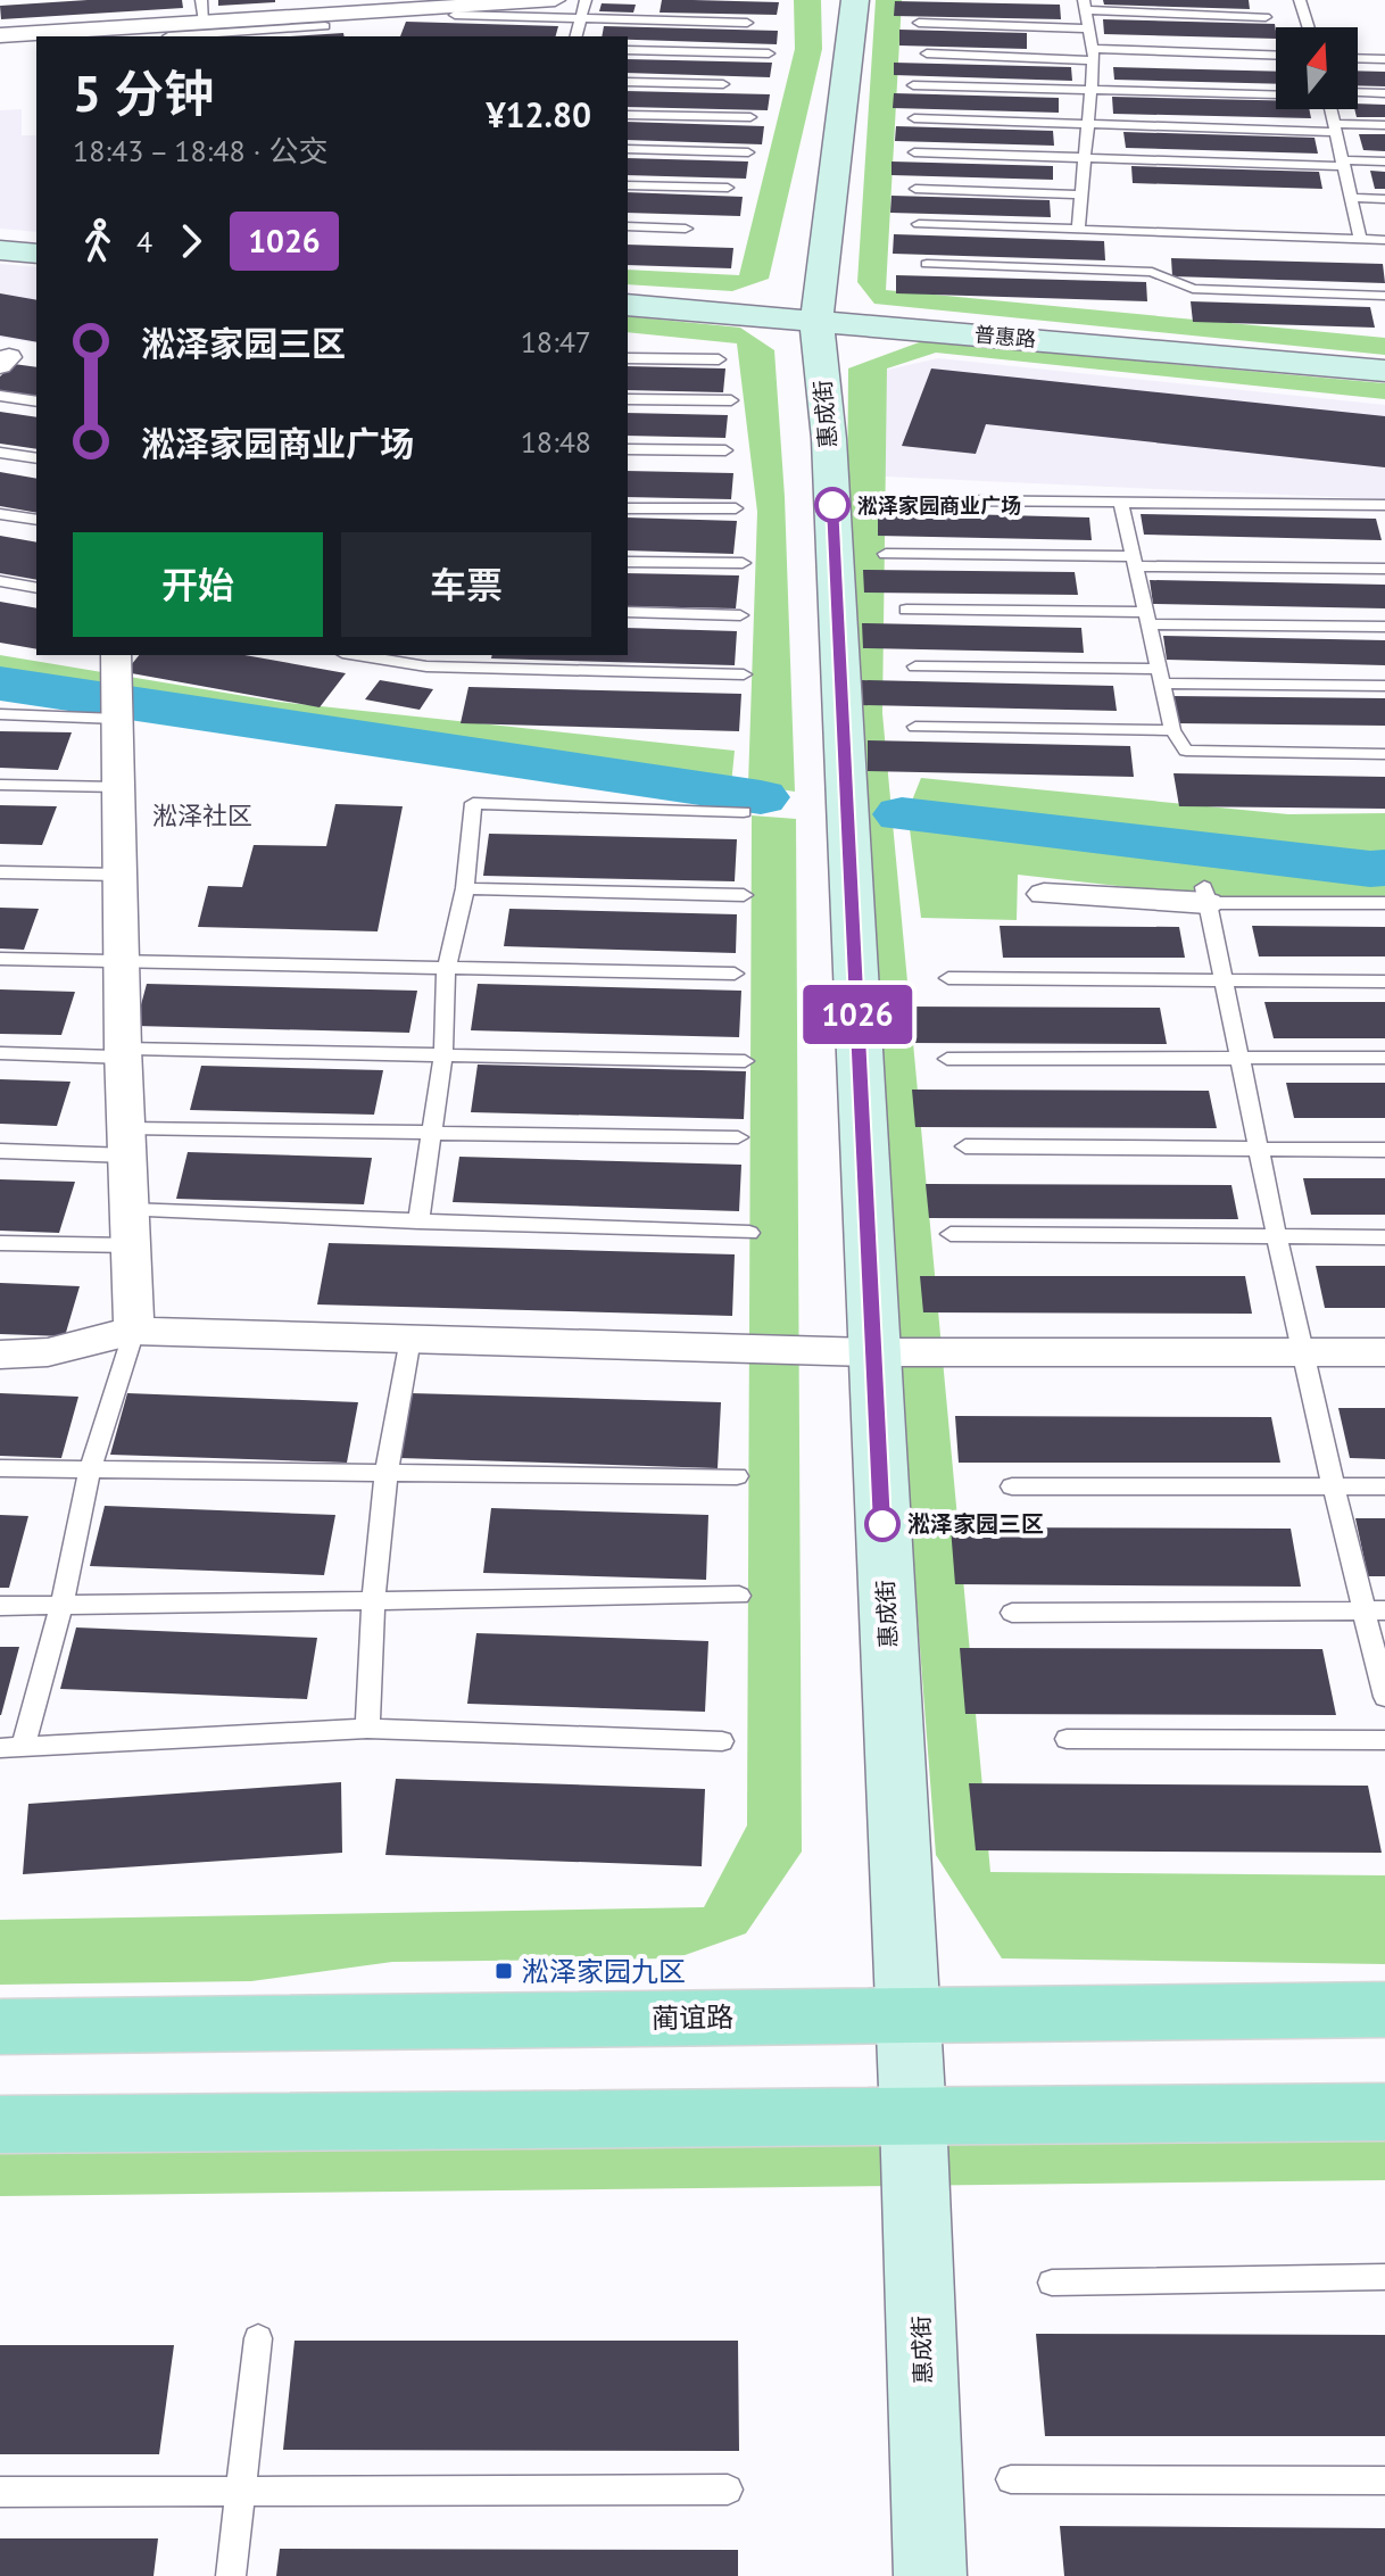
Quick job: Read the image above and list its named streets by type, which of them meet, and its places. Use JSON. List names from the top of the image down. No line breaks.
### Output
{"streets":{"main road":["蔺谊路"],"street":["普惠路","惠成街"]},"crossings":[["普惠路","惠成街"],["惠成街","蔺谊路"]],"districts":["淞泽社区"],"places":{"other":["淞泽家园商业广场","淞泽家园三区"],"transit":["淞泽家园九区"]},"lines":["bus line 1026"],"north":"top","page":{"on_map":"1026","heading":["5 分钟","18:43 – 18:48 · 公交","¥12.80"],"legs":["4","1026"],"list":[{"name":"淞泽家园三区","value":"18:47"},{"name":"淞泽家园商业广场","value":"18:48"}],"buttons":["开始","车票"]}}
